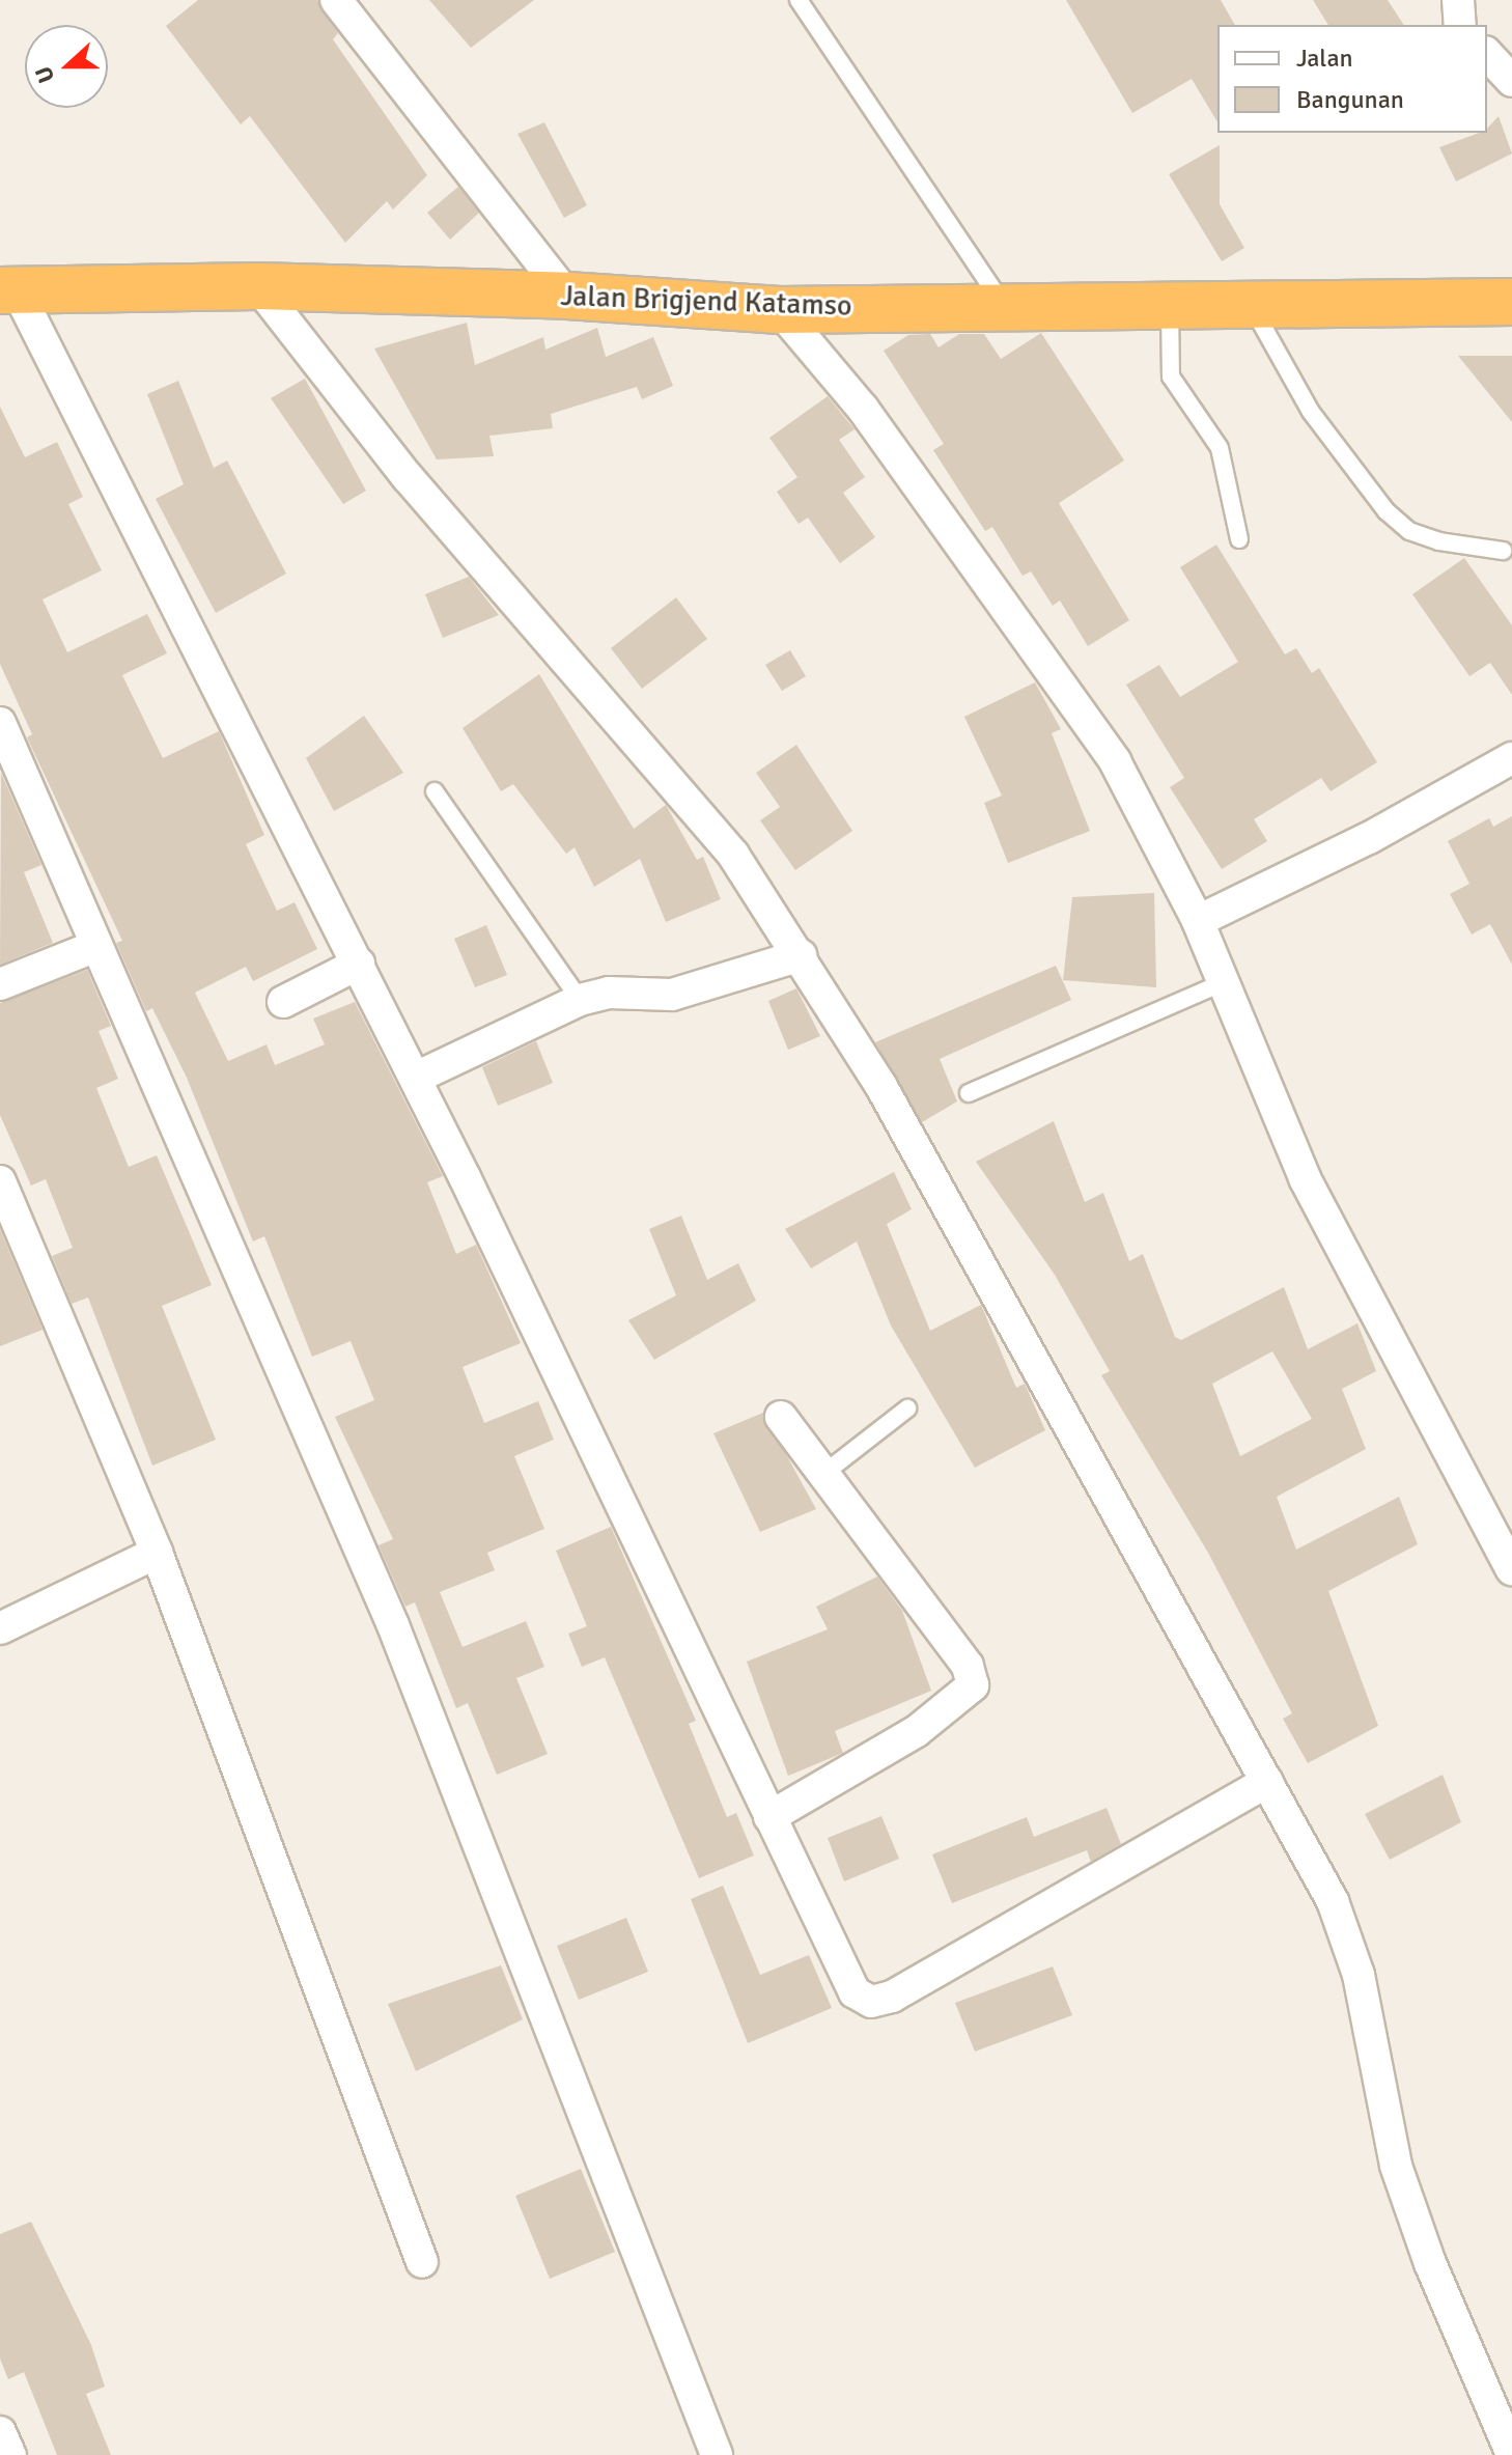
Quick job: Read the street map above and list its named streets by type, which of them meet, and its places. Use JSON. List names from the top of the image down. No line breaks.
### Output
{"streets":{"highway":["Jalan Brigjend Katamso"]},"legend":["Jalan","Bangunan"],"north":"left"}
